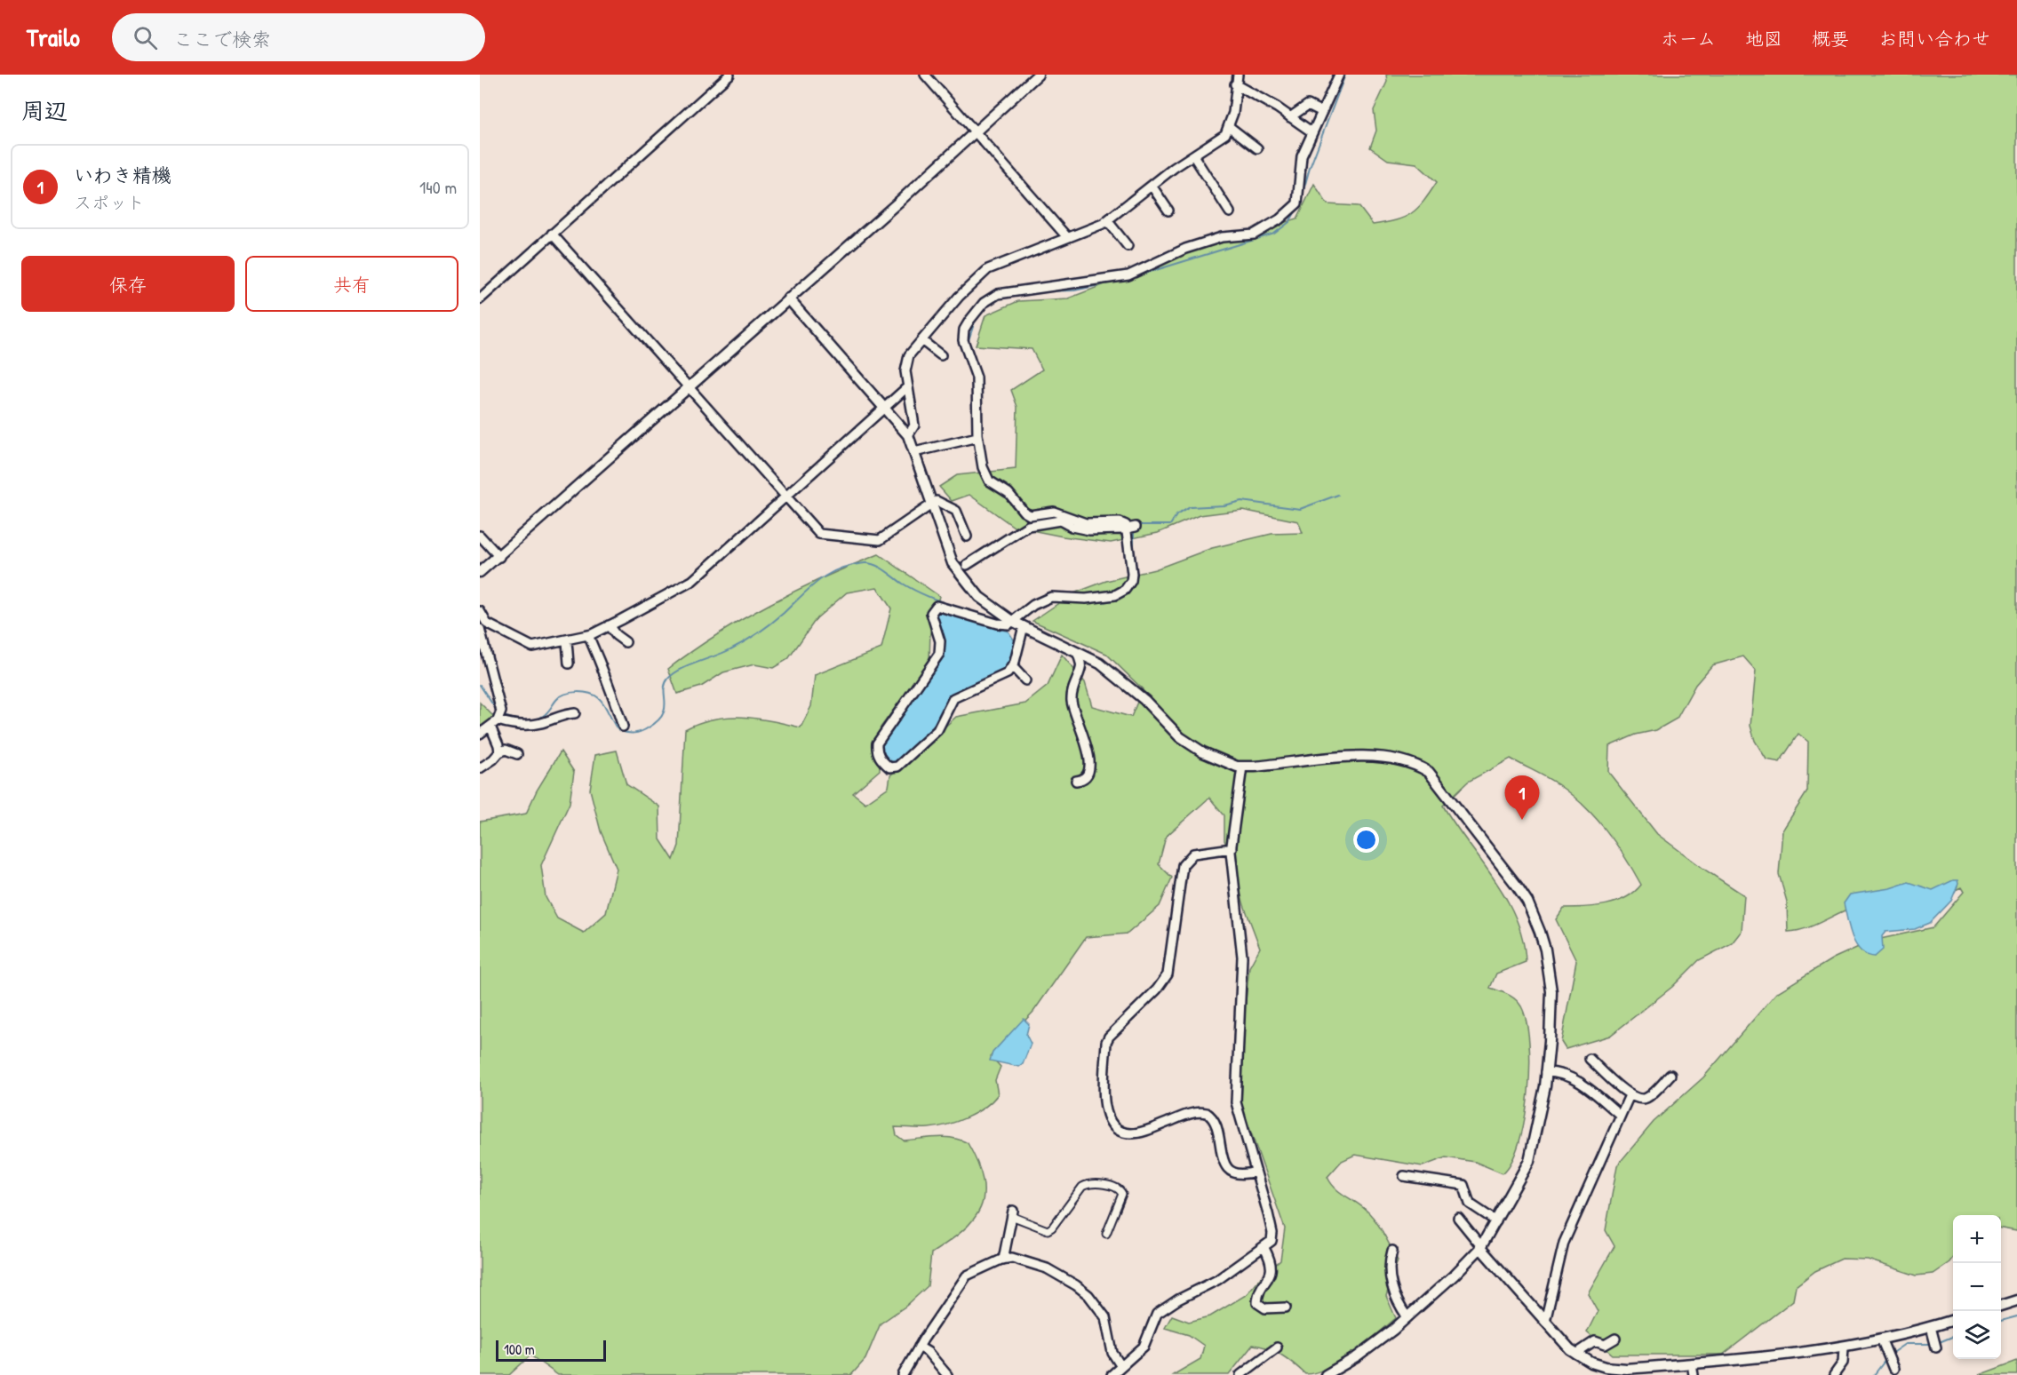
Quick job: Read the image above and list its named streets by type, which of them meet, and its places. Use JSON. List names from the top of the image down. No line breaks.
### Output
{"scale_bar":"100 m","page":{"header":"Trailo","search":"ここで検索","nav":["ホーム","地図","概要","お問い合わせ"],"heading":"周辺","list":[{"mark":"1","name":"いわき精機","note":"スポット","value":"140 m"}],"buttons":["保存","共有"],"pins":"1","map_buttons":["+","−"],"scale":"100 m"}}
